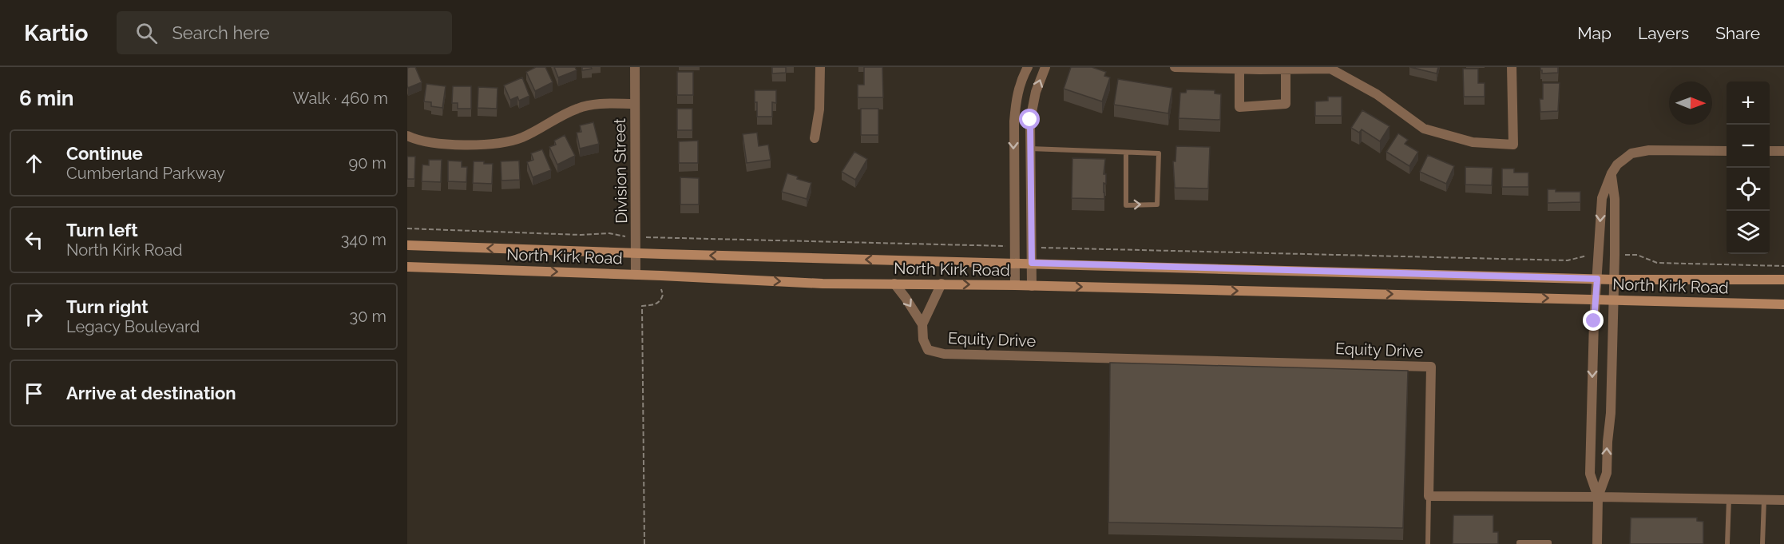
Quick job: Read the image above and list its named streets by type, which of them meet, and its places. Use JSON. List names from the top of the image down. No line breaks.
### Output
{"streets":{"main road":["North Kirk Road"],"street":["Division Street","Equity Drive"]},"crossings":[["Division Street","North Kirk Road"],["North Kirk Road","Equity Drive"]],"north":"right","page":{"header":"Kartio","search":"Search here","nav":["Map","Layers","Share"],"heading":["6 min","Walk · 460 m"],"map_buttons":["+","−"],"list":[["Continue","Cumberland Parkway","90 m"],["Turn left","North Kirk Road","340 m"],["Turn right","Legacy Boulevard","30 m"],"Arrive at destination"]}}
